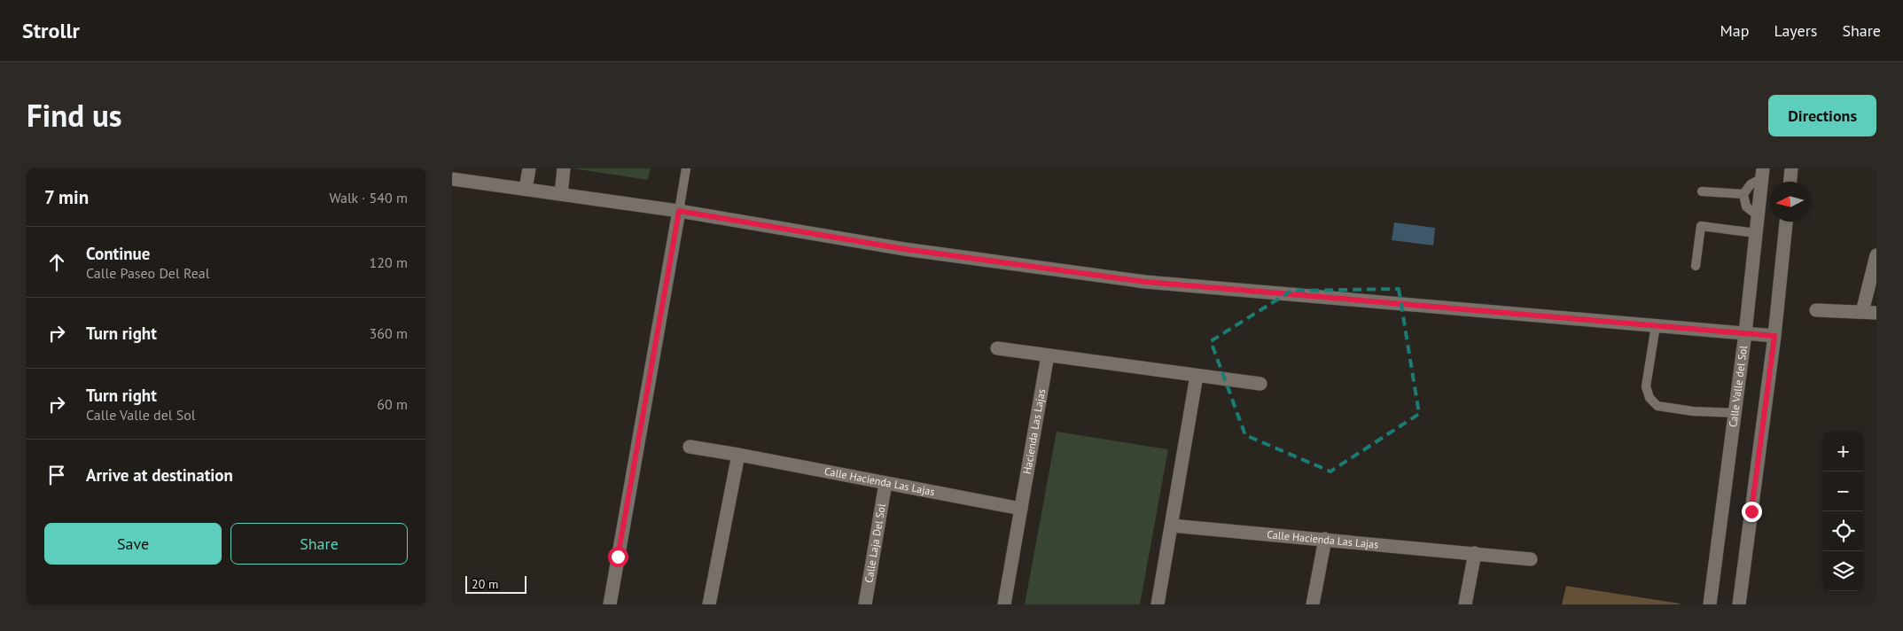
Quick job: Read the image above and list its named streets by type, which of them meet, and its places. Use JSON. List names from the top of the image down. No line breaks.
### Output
{"streets":{"street":["Calle Valle del Sol","Hacienda Las Lajas","Calle Hacienda Las Lajas","Calle Laja Del Sol"]},"crossings":[["Hacienda Las Lajas","Calle Hacienda Las Lajas"],["Calle Hacienda Las Lajas","Calle Laja Del Sol"]],"scale_bar":"20 m","north":"left","page":{"header":"Strollr","nav":["Map","Layers","Share"],"title":"Find us","buttons":["Directions",["Save","Share"]],"heading":["7 min","Walk · 540 m"],"list":[["Continue","Calle Paseo Del Real","120 m"],["Turn right","360 m"],["Turn right","Calle Valle del Sol","60 m"],"Arrive at destination"],"map_buttons":["+","−"],"scale":"20 m"}}
